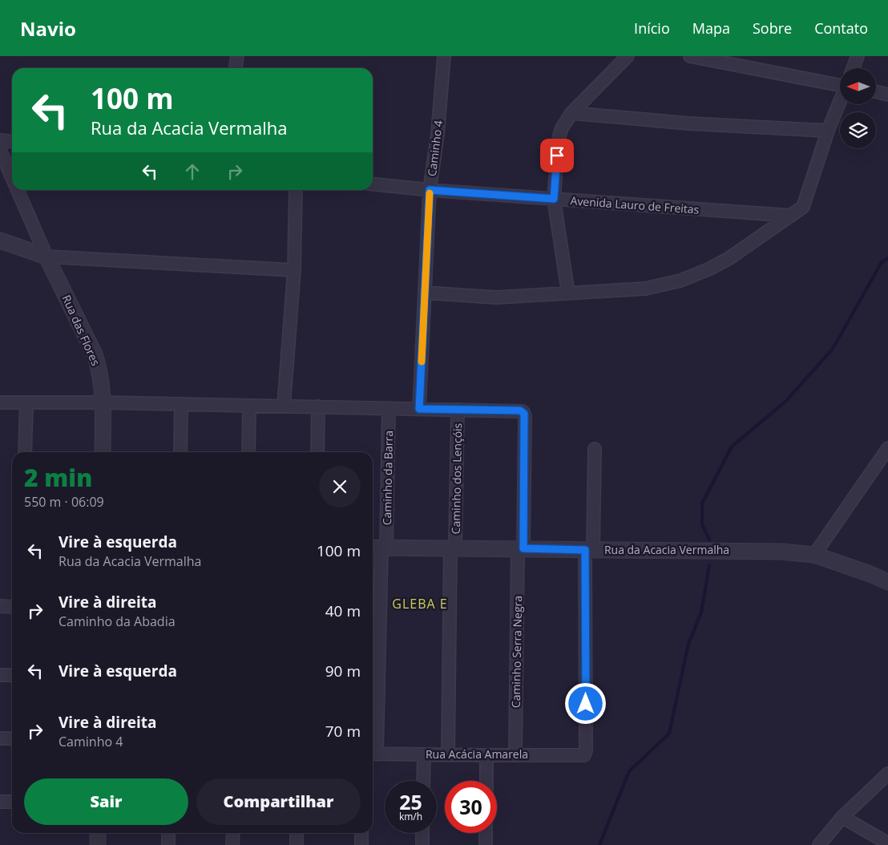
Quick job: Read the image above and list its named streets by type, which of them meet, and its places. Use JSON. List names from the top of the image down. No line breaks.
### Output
{"streets":{"street":["Caminho 4","Avenida Lauro de Freitas","Rua das Flores","Caminho da Barra","Caminho dos Lençóis","Rua da Acacia Vermalha","Caminho Serra Negra","Rua Acácia Amarela"]},"crossings":[["Caminho 4","Avenida Lauro de Freitas"],["Caminho da Barra","Rua da Acacia Vermalha"],["Caminho da Barra","Rua Acácia Amarela"],["Caminho dos Lençóis","Rua da Acacia Vermalha"],["Caminho dos Lençóis","Caminho Serra Negra"],["Caminho dos Lençóis","Rua Acácia Amarela"],["Rua da Acacia Vermalha","Caminho Serra Negra"],["Rua da Acacia Vermalha","Rua Acácia Amarela"],["Caminho Serra Negra","Rua Acácia Amarela"]],"districts":["GLEBA E"],"north":"left","page":{"header":"Navio","nav":["Início","Mapa","Sobre","Contato"],"turn":["100 m","Rua da Acacia Vermalha"],"heading":["2 min","550 m · 06:09"],"list":[{"name":"Vire à esquerda","note":"Rua da Acacia Vermalha","value":"100 m"},{"name":"Vire à direita","note":"Caminho da Abadia","value":"40 m"},{"name":"Vire à esquerda","value":"90 m"},{"name":"Vire à direita","note":"Caminho 4","value":"70 m"}],"buttons":["Sair","Compartilhar"],"speed":"25 km/h","limit":"30"}}
